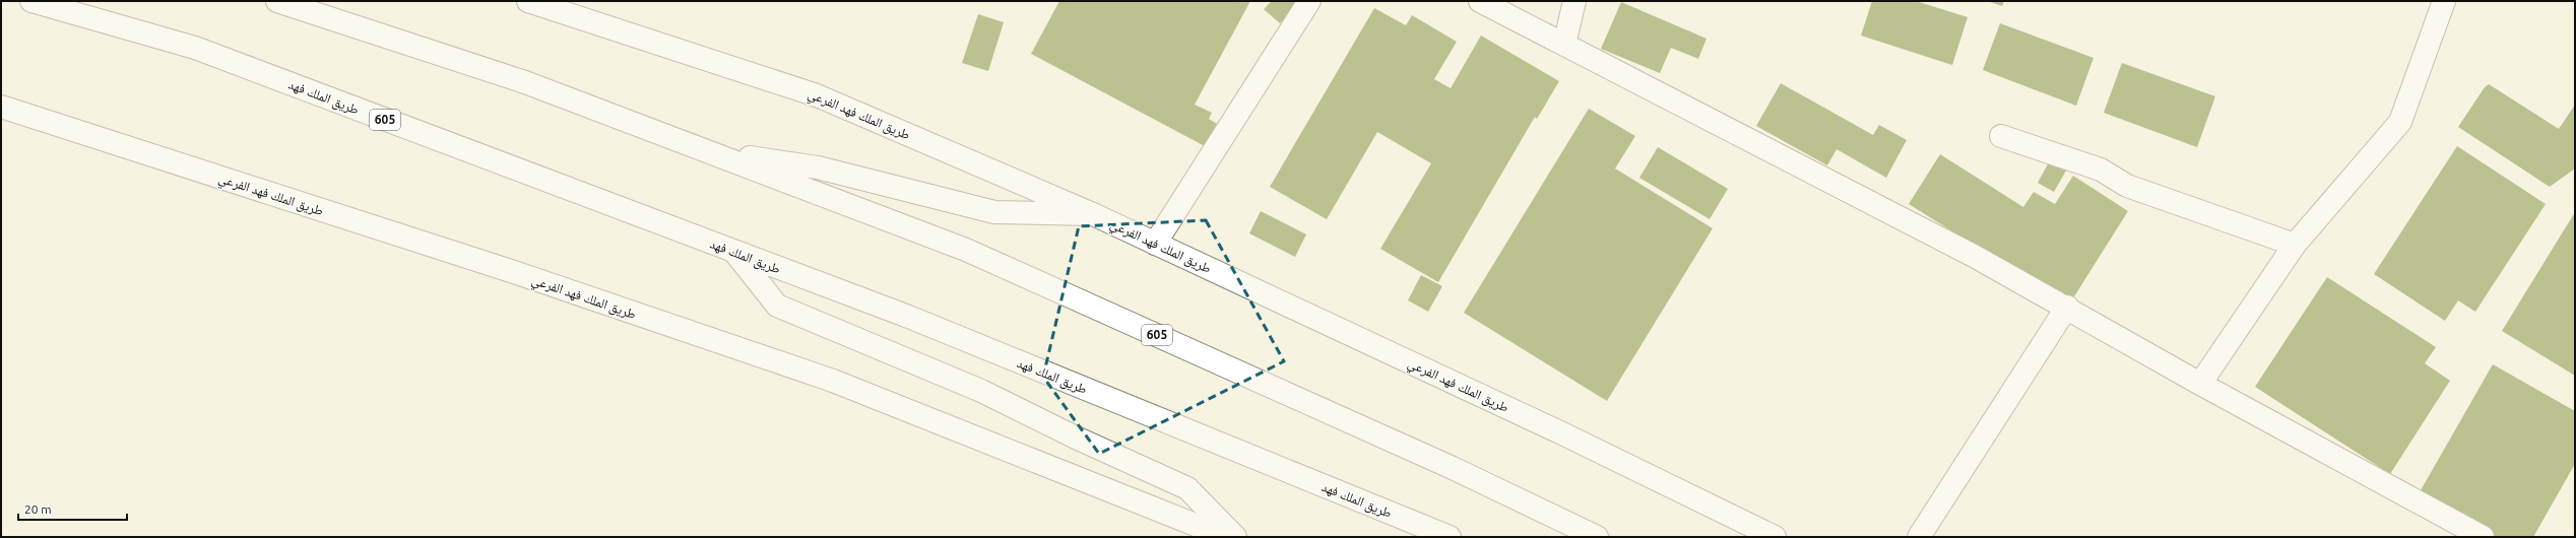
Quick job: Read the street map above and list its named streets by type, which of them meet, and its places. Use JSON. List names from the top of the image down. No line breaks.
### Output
{"streets":{"main road":["طريق الملك فهد","طريق الملك فهد الفرعي","605"]},"scale_bar":"20 m"}
